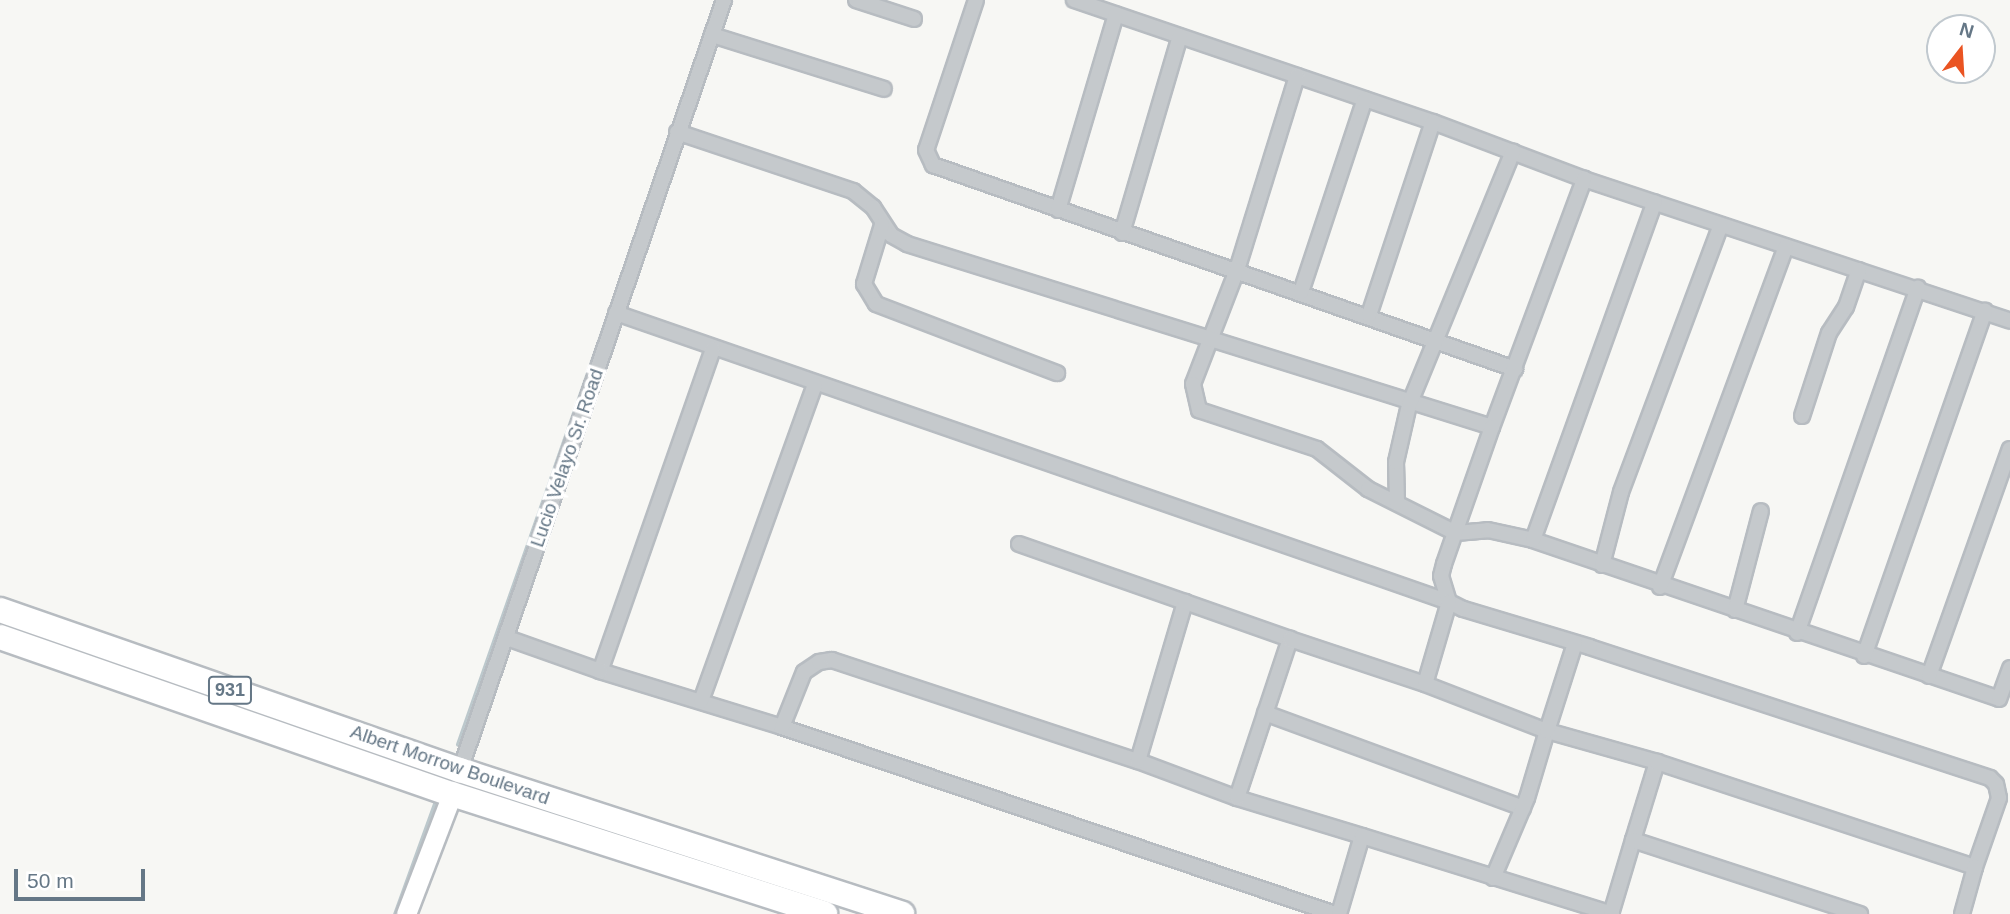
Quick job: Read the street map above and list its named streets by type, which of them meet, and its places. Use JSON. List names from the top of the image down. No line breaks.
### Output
{"streets":{"highway":["931","Albert Morrow Boulevard"],"main road":["Lucio Velayo Sr. Road"]},"crossings":[["Lucio Velayo Sr. Road","Albert Morrow Boulevard"]],"scale_bar":"50 m","north":"top"}
